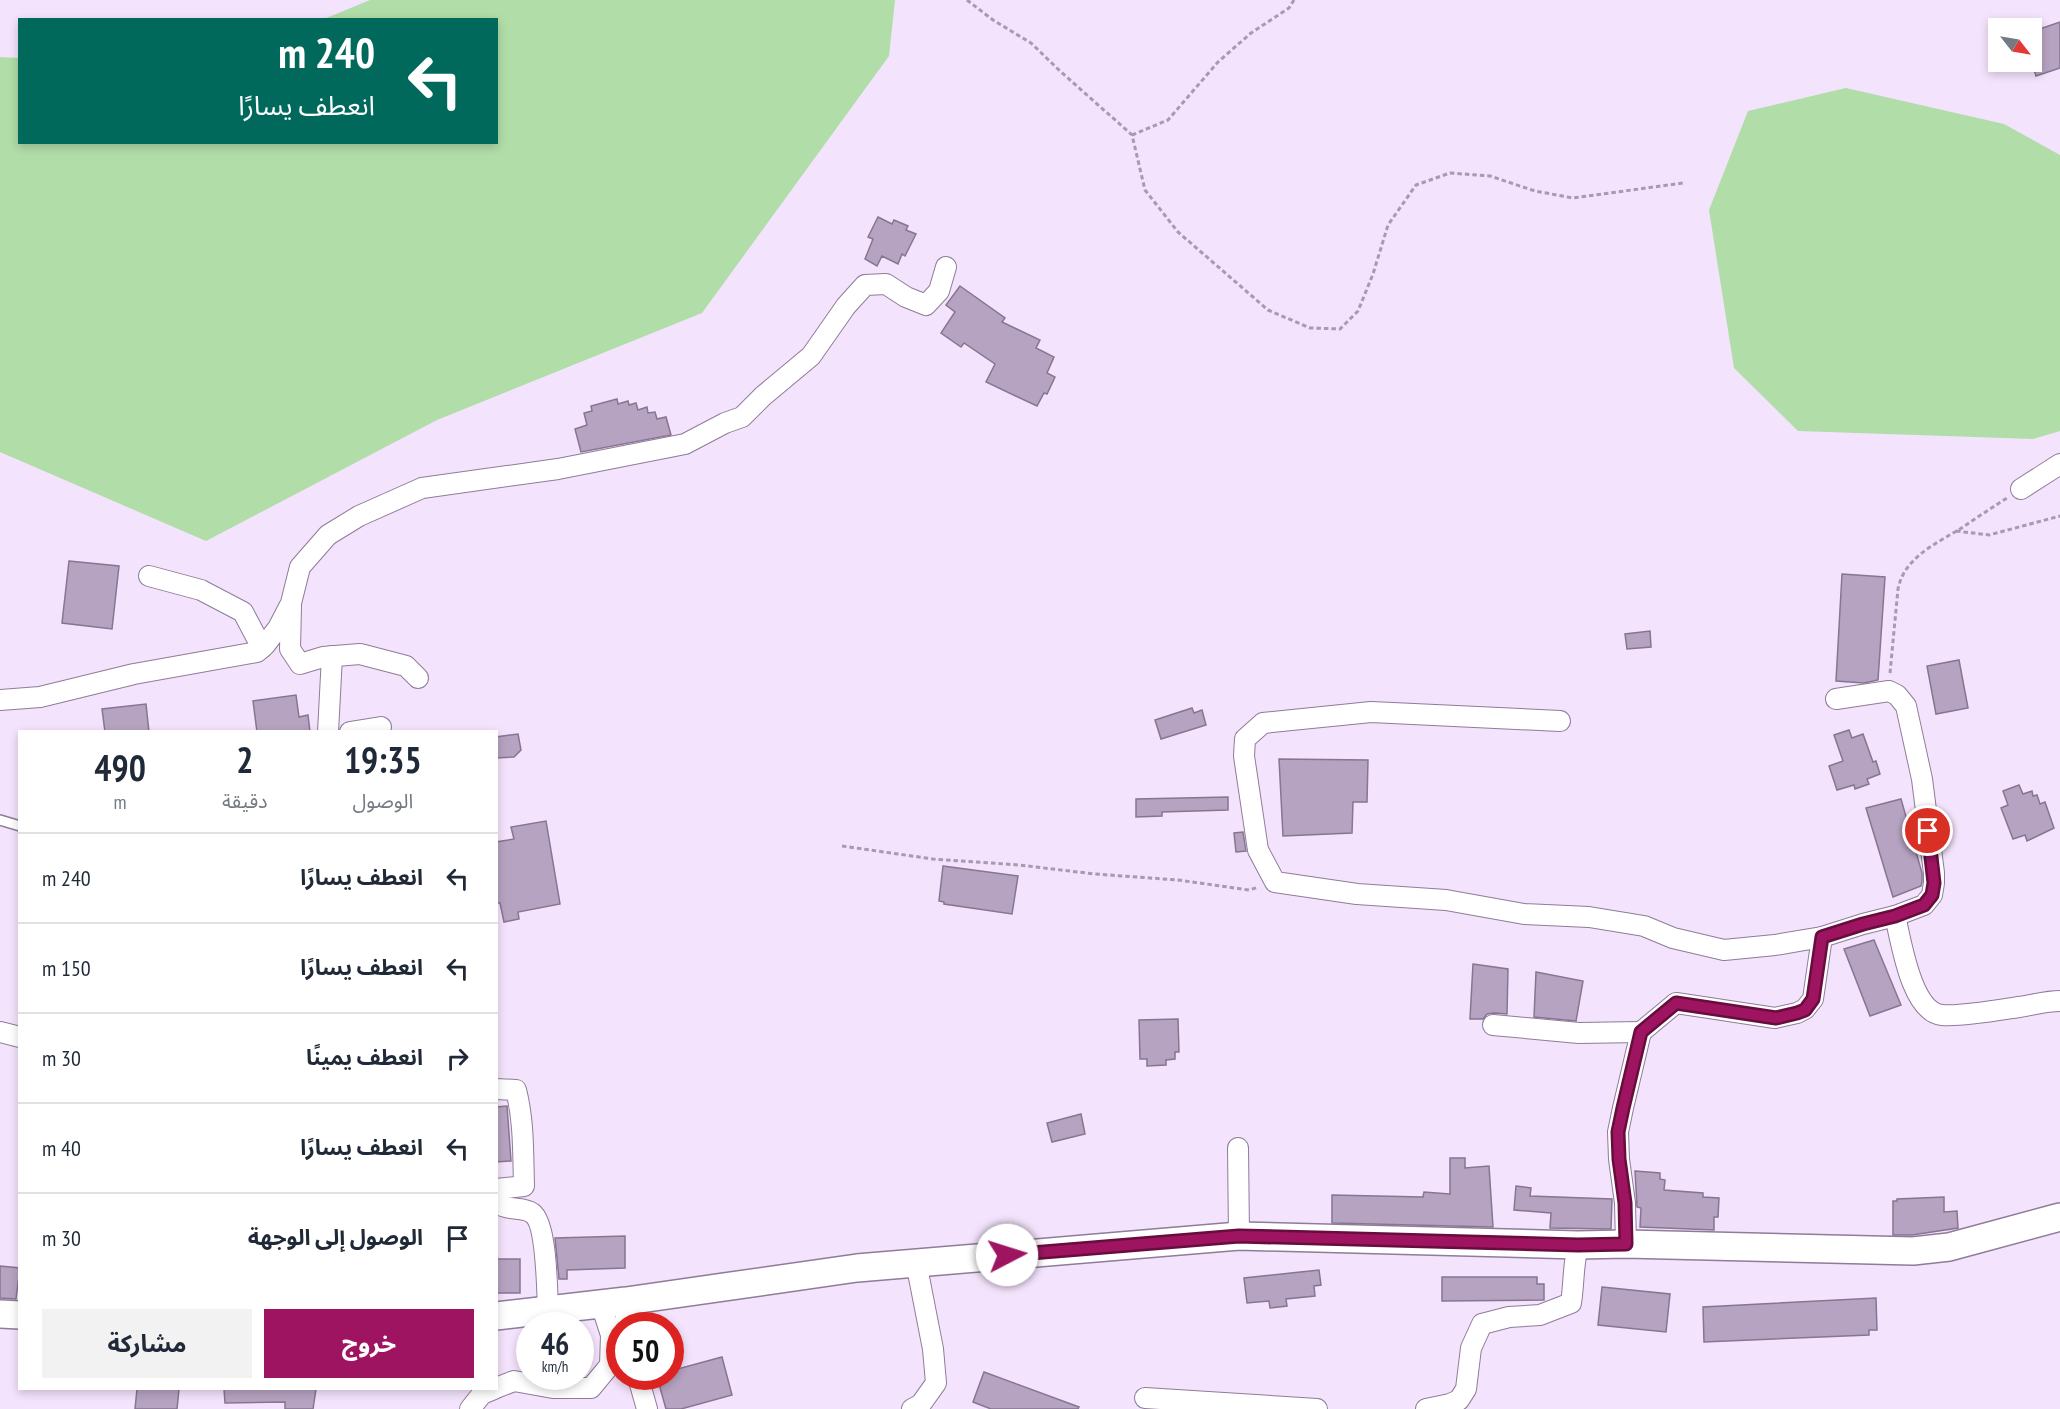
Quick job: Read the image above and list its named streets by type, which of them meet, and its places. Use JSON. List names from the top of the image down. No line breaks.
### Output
{"north":"bottom right","page":{"turn":["240 m","انعطف يسارًا"],"eta":["19:35","الوصول","2","دقيقة","490","m"],"list":[{"name":"انعطف يسارًا","value":"240 m"},{"name":"انعطف يسارًا","value":"150 m"},{"name":"انعطف يمينًا","value":"30 m"},{"name":"انعطف يسارًا","value":"40 m"},{"name":"الوصول إلى الوجهة","value":"30 m"}],"buttons":["خروج","مشاركة"],"speed":"46 km/h","limit":"50"}}
